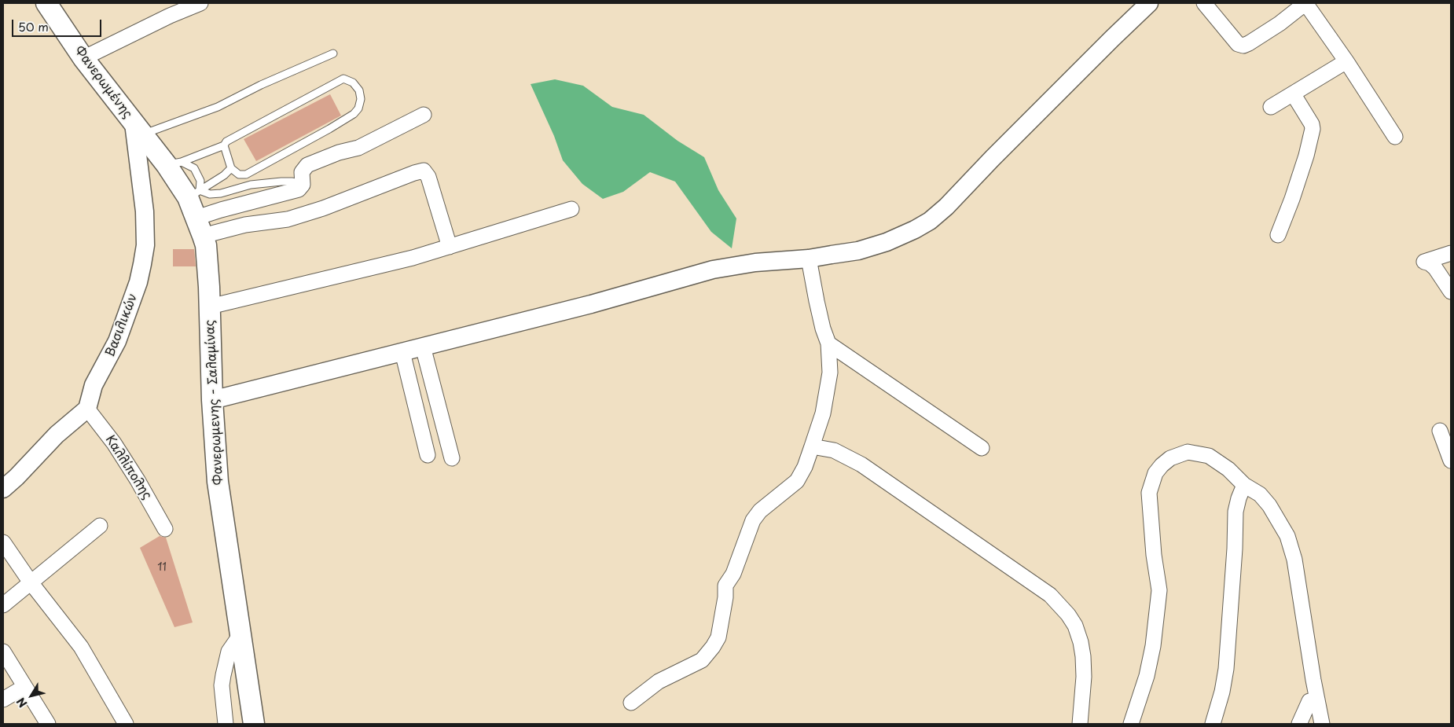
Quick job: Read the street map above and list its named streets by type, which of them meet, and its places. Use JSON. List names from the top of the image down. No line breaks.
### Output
{"streets":{"main road":["Φανερωμένης","Φανερωμενης - Σαλαμίνας"],"street":["Βασιλικών","Καλλίπολης"]},"crossings":[["Φανερωμένης","Βασιλικών"],["Φανερωμένης","Φανερωμενης - Σαλαμίνας"],["Βασιλικών","Φανερωμενης - Σαλαμίνας"],["Βασιλικών","Καλλίπολης"]],"house_numbers":["11"],"scale_bar":"50 m","north":"bottom left"}
